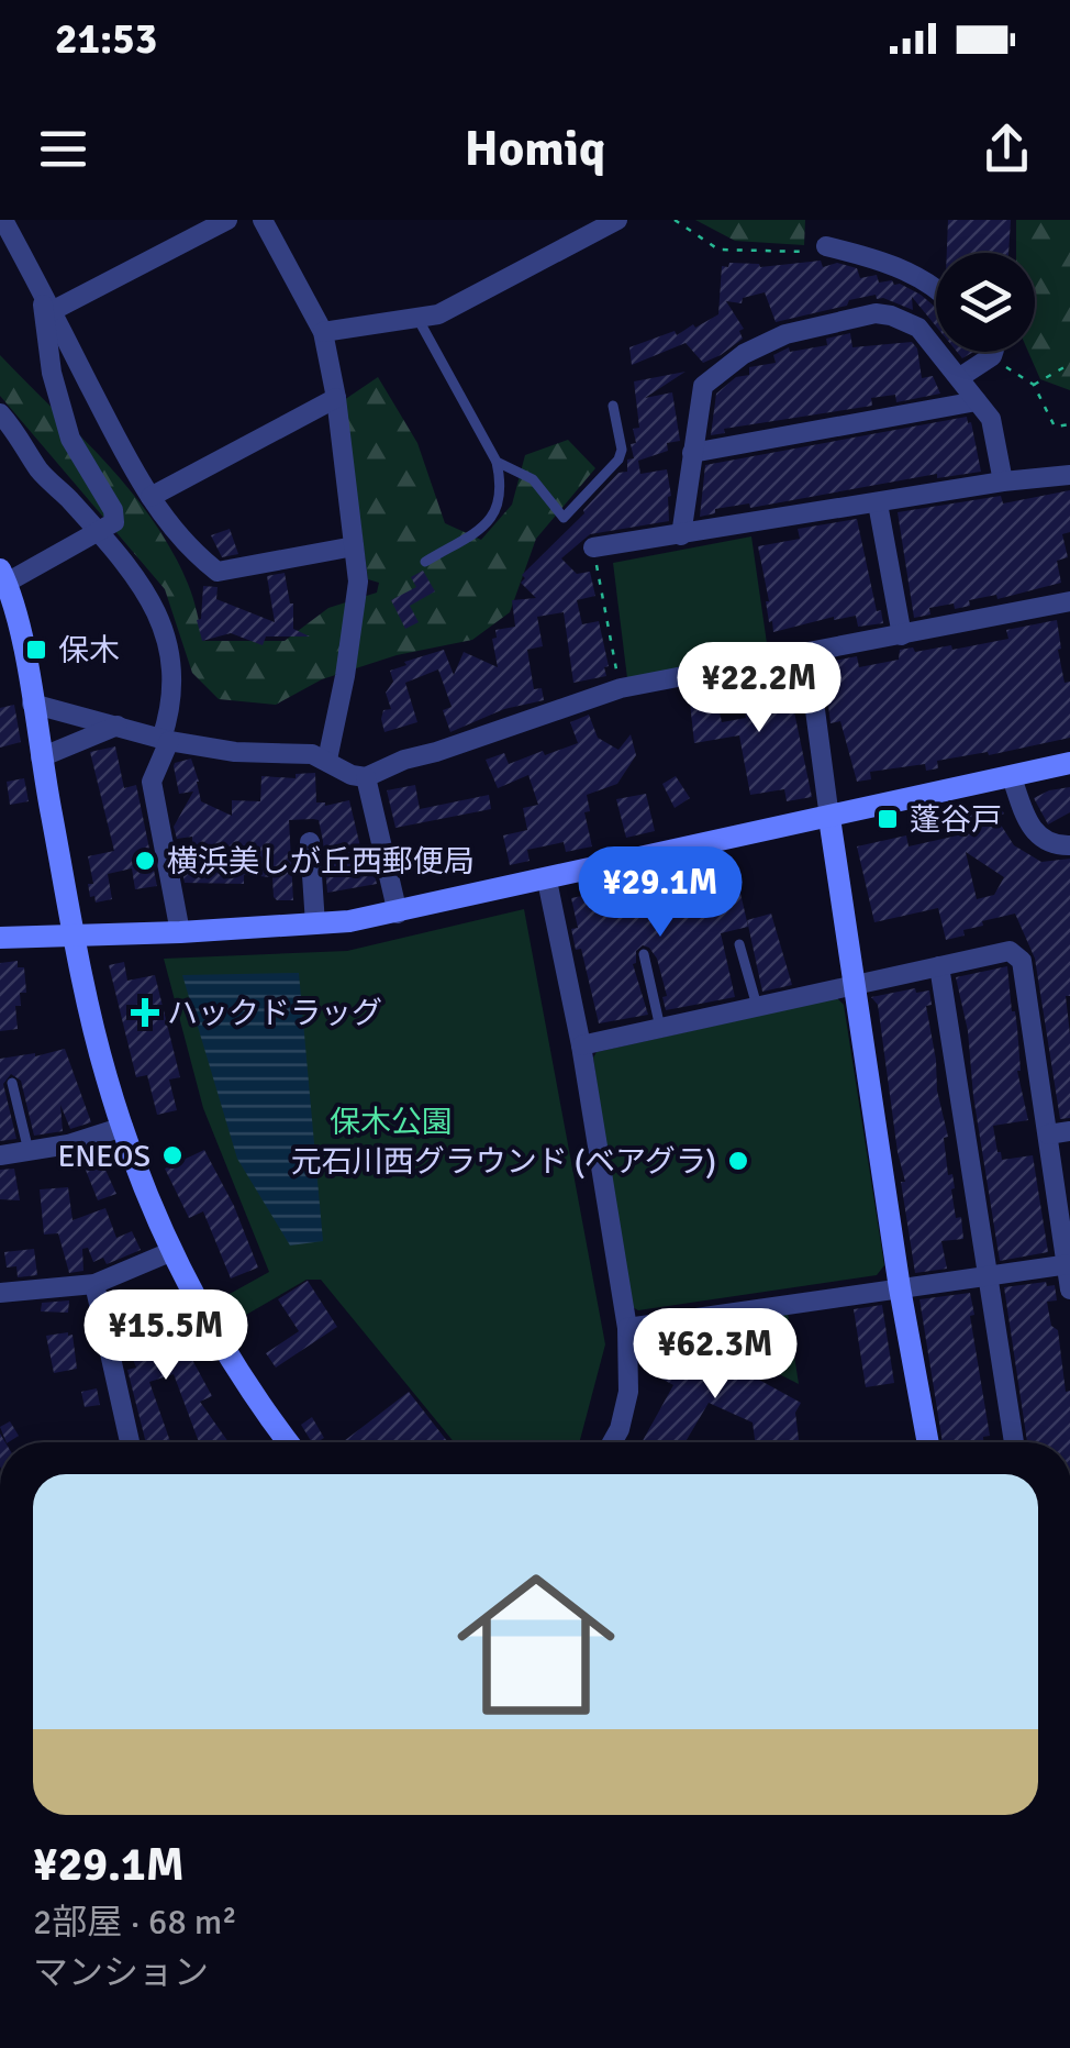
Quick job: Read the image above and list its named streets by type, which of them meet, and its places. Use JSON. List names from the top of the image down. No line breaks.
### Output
{"parks":["保木公園"],"places":{"transit":["保木","蓬谷戸"],"other":["横浜美しが丘西郵便局","ENEOS","元石川西グラウンド (ベアグラ)"],"health":["ハックドラッグ"]},"page":{"status":"21:53","header":"Homiq","price":["¥22.2M","¥29.1M","¥15.5M","¥62.3M"],"list":[{"name":"¥29.1M","note":"2部屋 · 68 m² · マンション"}]}}
